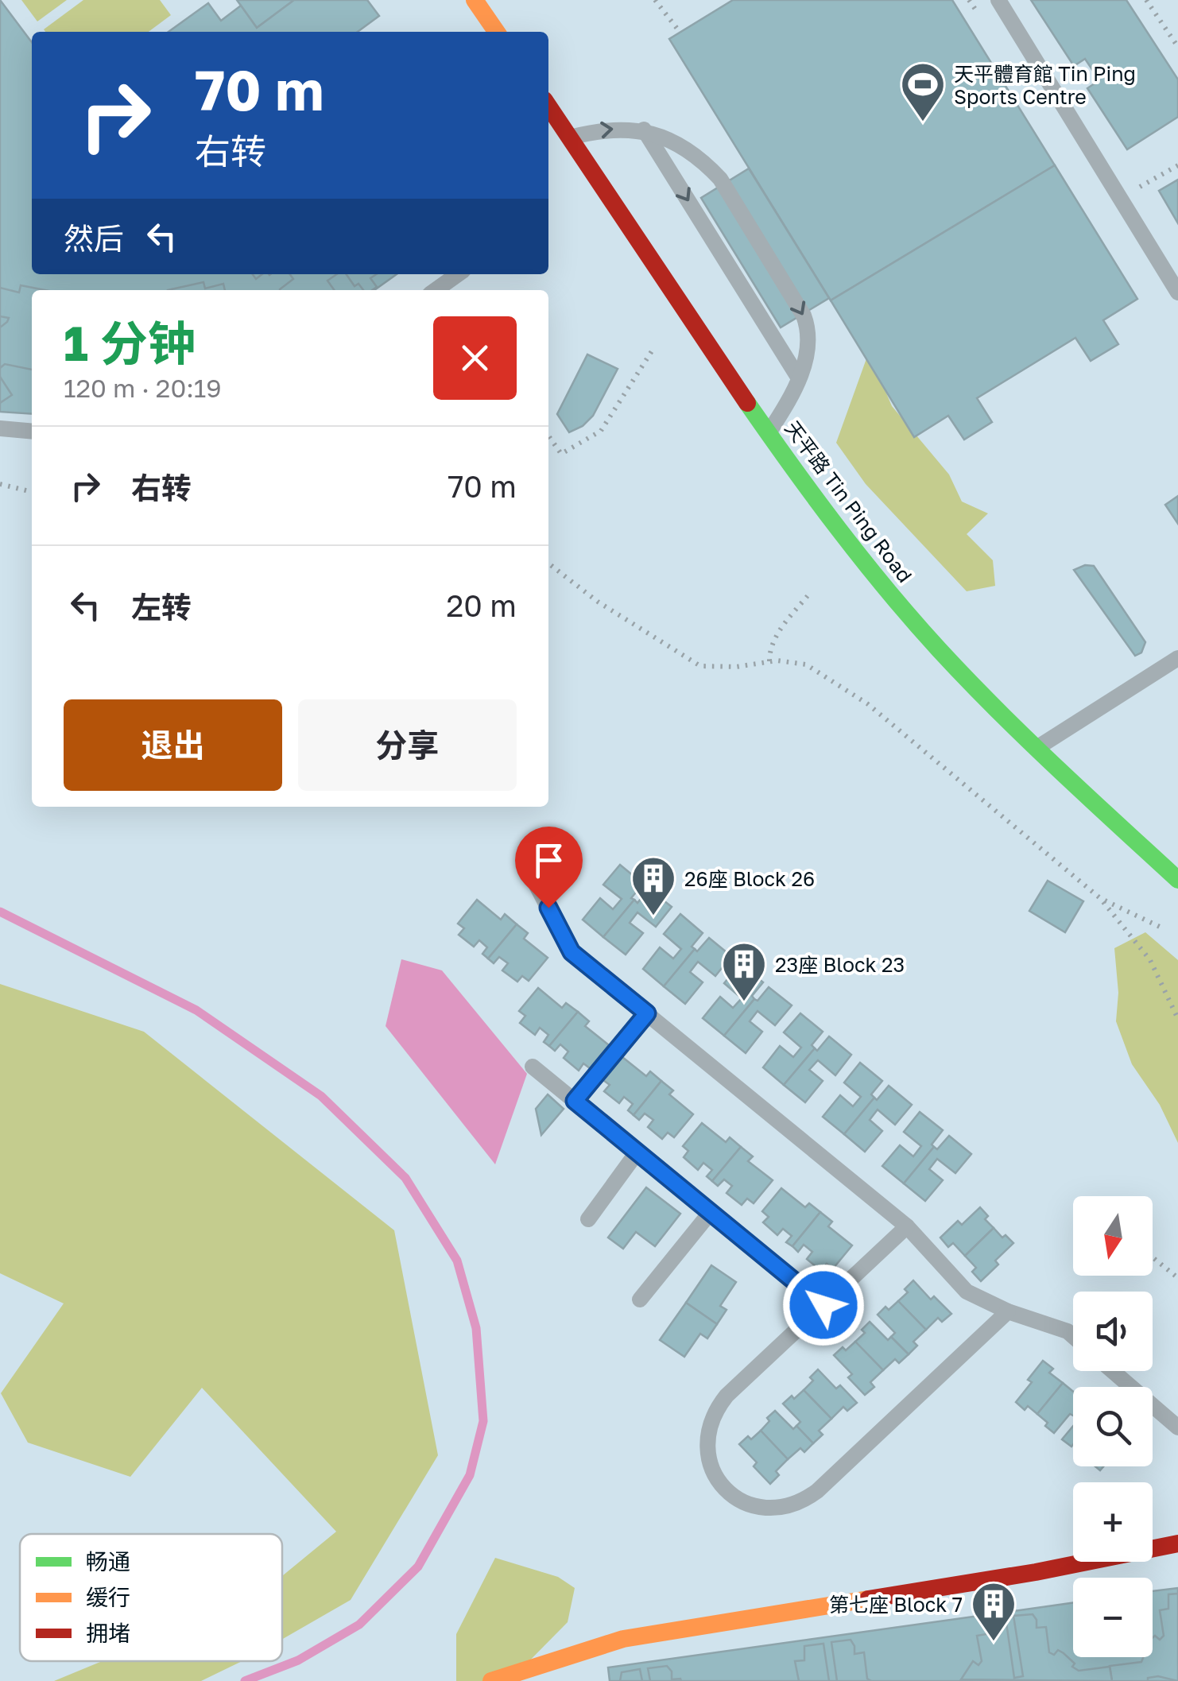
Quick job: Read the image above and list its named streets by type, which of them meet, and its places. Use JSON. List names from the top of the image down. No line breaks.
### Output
{"streets":{"street":["天平路 Tin Ping Road"]},"places":{"sports":["天平體育館 Tin Ping Sports Centre"],"building":["26座 Block 26","23座 Block 23","第七座 Block 7"]},"legend":["畅通","缓行","拥堵"],"north":"bottom","page":{"turn":["70 m","右转"],"then":"然后","heading":["1 分钟","120 m · 20:19"],"list":[{"name":"右转","value":"70 m"},{"name":"左转","value":"20 m"}],"buttons":["退出","分享"],"map_buttons":["+","−"]}}
